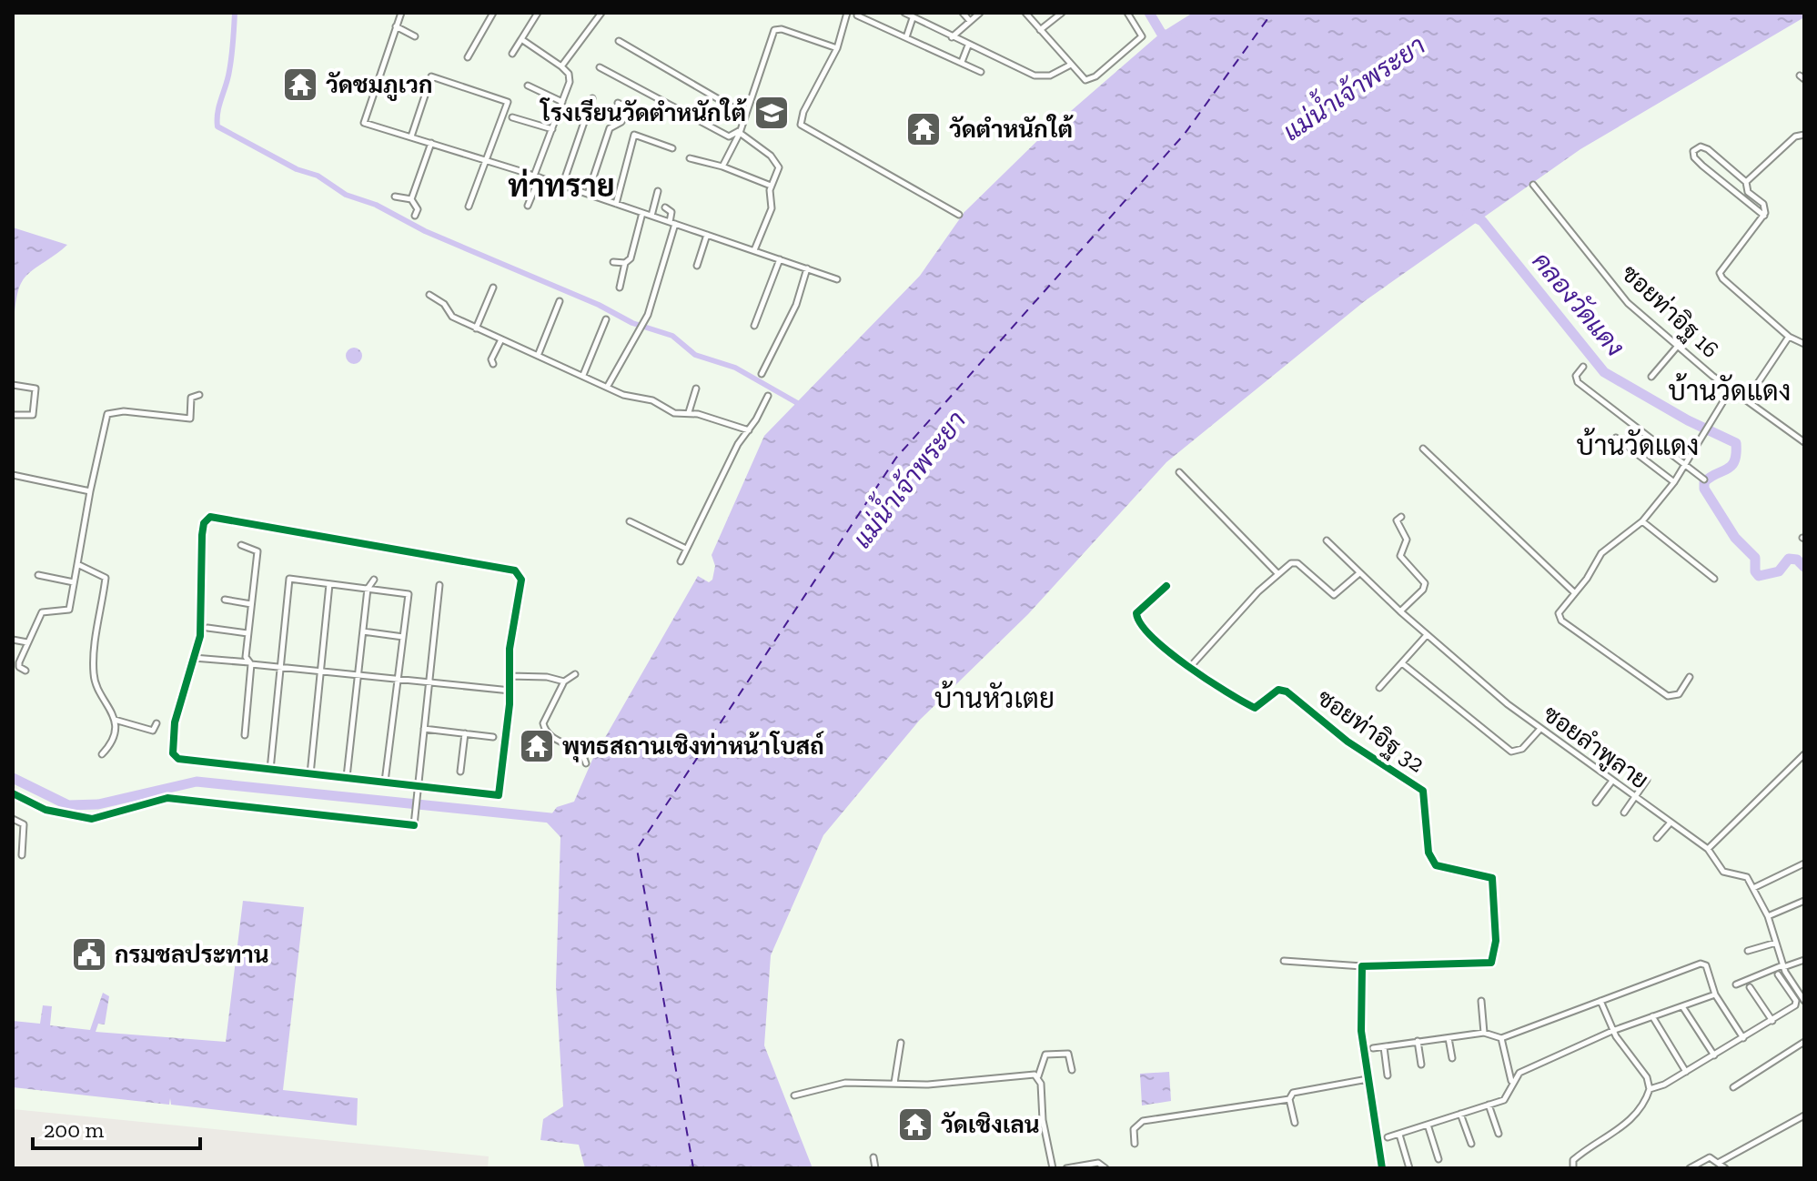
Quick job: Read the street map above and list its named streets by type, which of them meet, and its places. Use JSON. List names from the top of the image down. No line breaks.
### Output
{"streets":{"street":["ซอยท่าอิฐ 16","ซอยท่าอิฐ 32","ซอยลำพูลาย"]},"districts":["ท่าทราย","บ้านวัดแดง","บ้านวัดแดง","บ้านหัวเตย"],"water":["แม่น้ำเจ้าพระยา","คลองวัดแดง"],"places":{"temple":["วัดชมภูเวก","วัดตำหนักใต้","พุทธสถานเชิงท่าหน้าโบสถ์","วัดเชิงเลน"],"school or university":["โรงเรียนวัดตำหนักใต้"],"public building":["กรมชลประทาน"]},"scale_bar":"200 m"}
